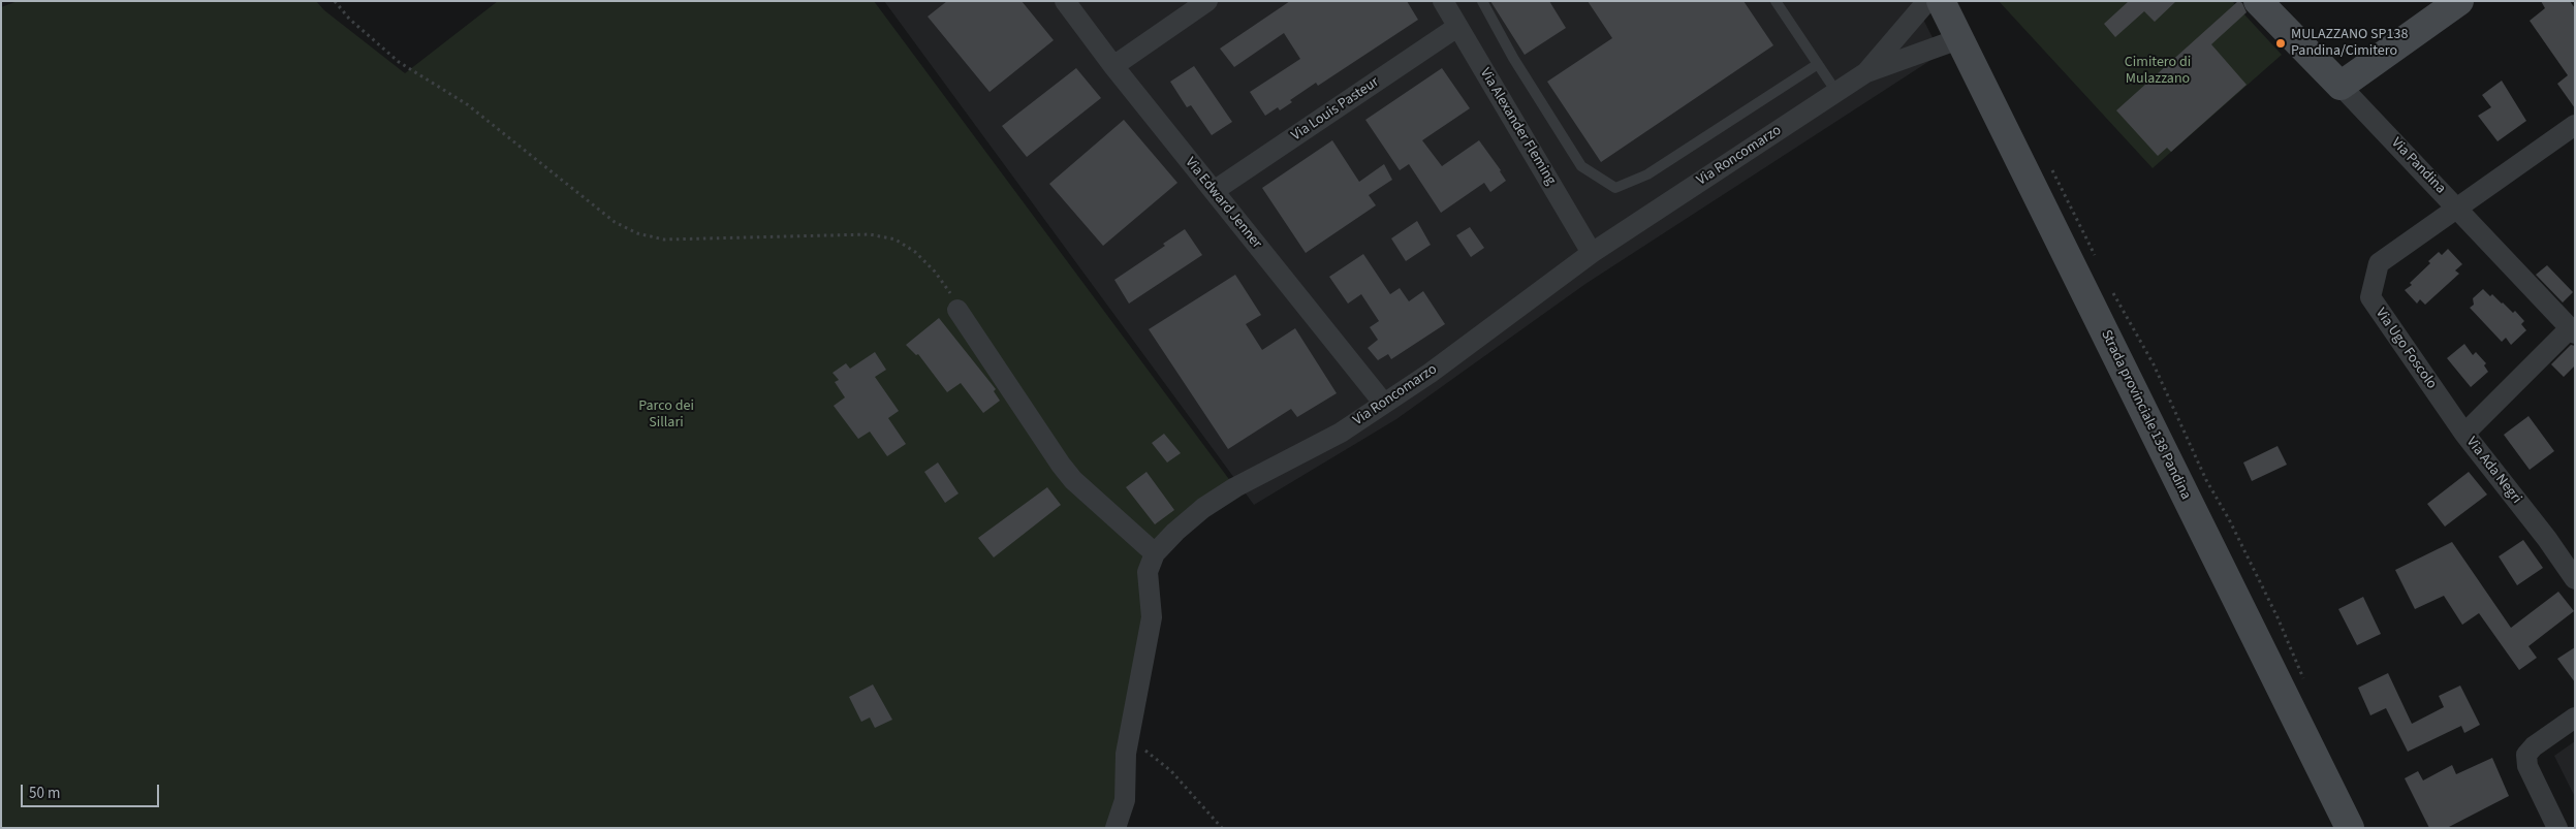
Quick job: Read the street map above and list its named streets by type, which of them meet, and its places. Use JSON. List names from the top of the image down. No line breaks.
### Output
{"streets":{"street":["Via Louis Pasteur","Via Alexander Fleming","Via Roncomarzo","Via Pandina","Via Edward Jenner","Via Ugo Foscolo","Strada provinciale 138 Pandina","Via Ada Negri"]},"crossings":[["Via Louis Pasteur","Via Alexander Fleming"],["Via Louis Pasteur","Via Edward Jenner"],["Via Alexander Fleming","Via Roncomarzo"],["Via Roncomarzo","Via Edward Jenner"],["Via Roncomarzo","Strada provinciale 138 Pandina"],["Via Pandina","Via Ugo Foscolo"],["Via Pandina","Via Ada Negri"],["Via Ugo Foscolo","Via Ada Negri"]],"parks":["Cimitero di Mulazzano","Parco dei Sillari"],"places":["MULAZZANO SP138 Pandina/Cimitero"],"scale_bar":"50 m"}
